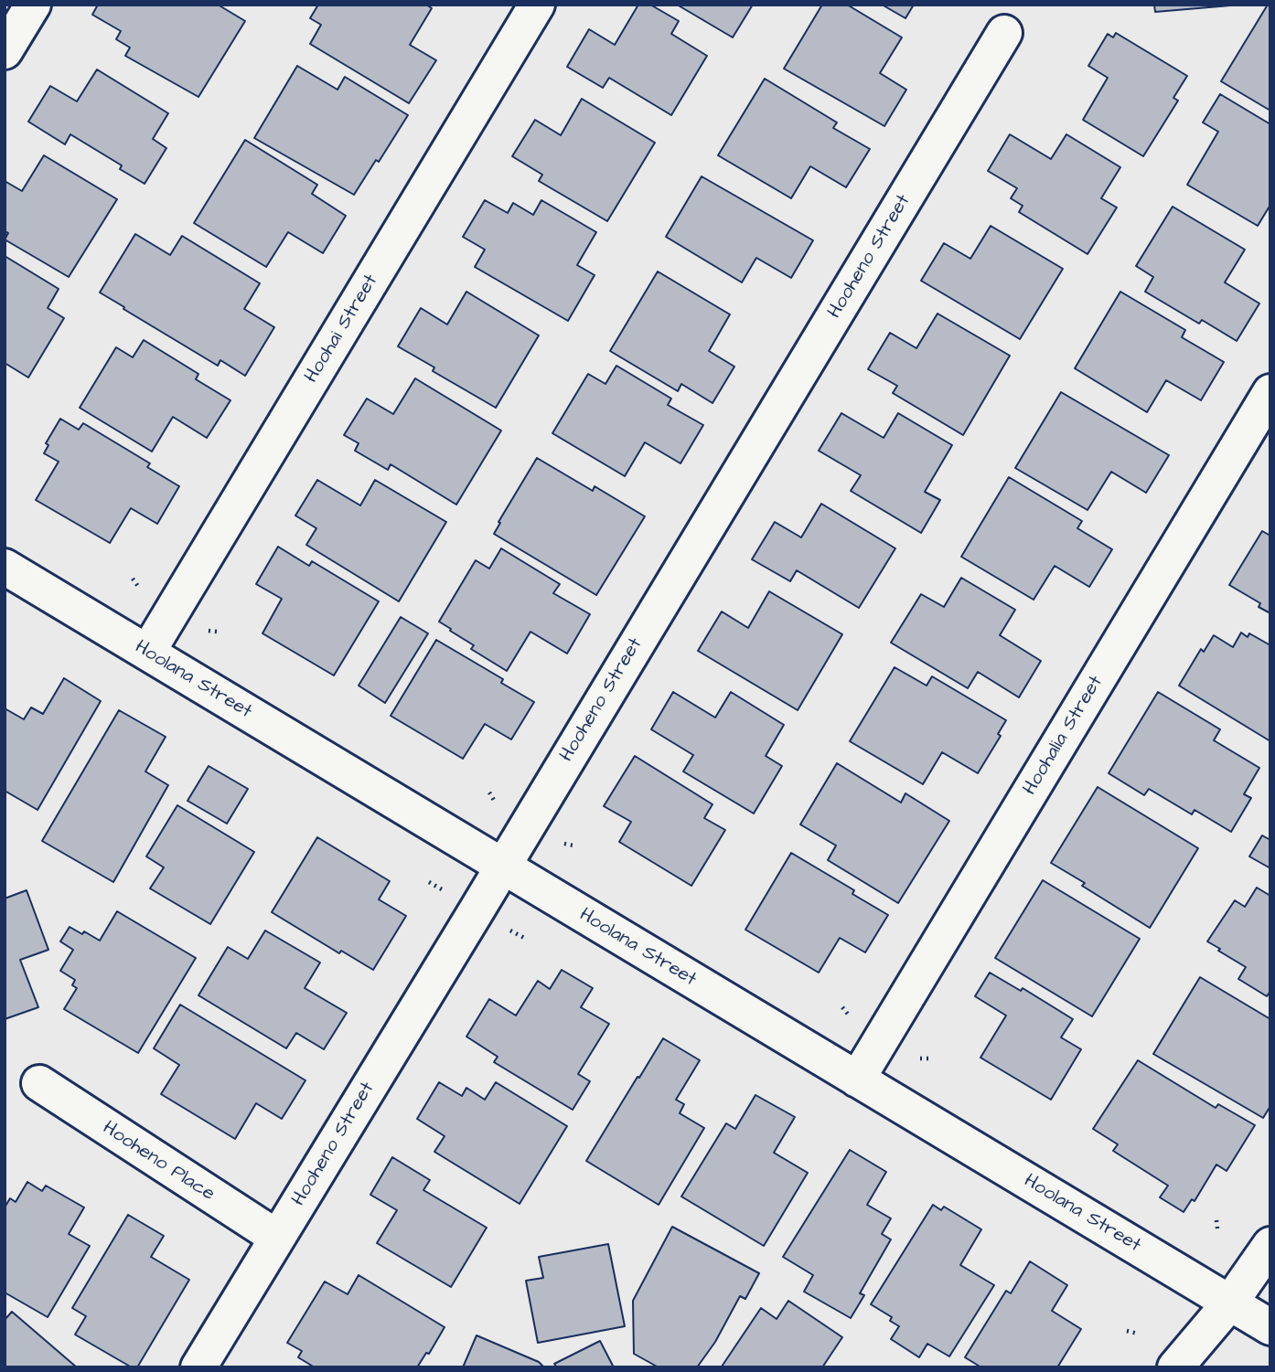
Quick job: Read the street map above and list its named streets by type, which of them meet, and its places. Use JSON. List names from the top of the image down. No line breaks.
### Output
{"streets":{"street":["Hooheno Street","Hoohai Street","Hoolana Street","Hoohalia Street","Hooheno Place"]},"crossings":[["Hooheno Street","Hoolana Street"],["Hooheno Street","Hooheno Place"],["Hoohai Street","Hoolana Street"],["Hoolana Street","Hoohalia Street"]]}
